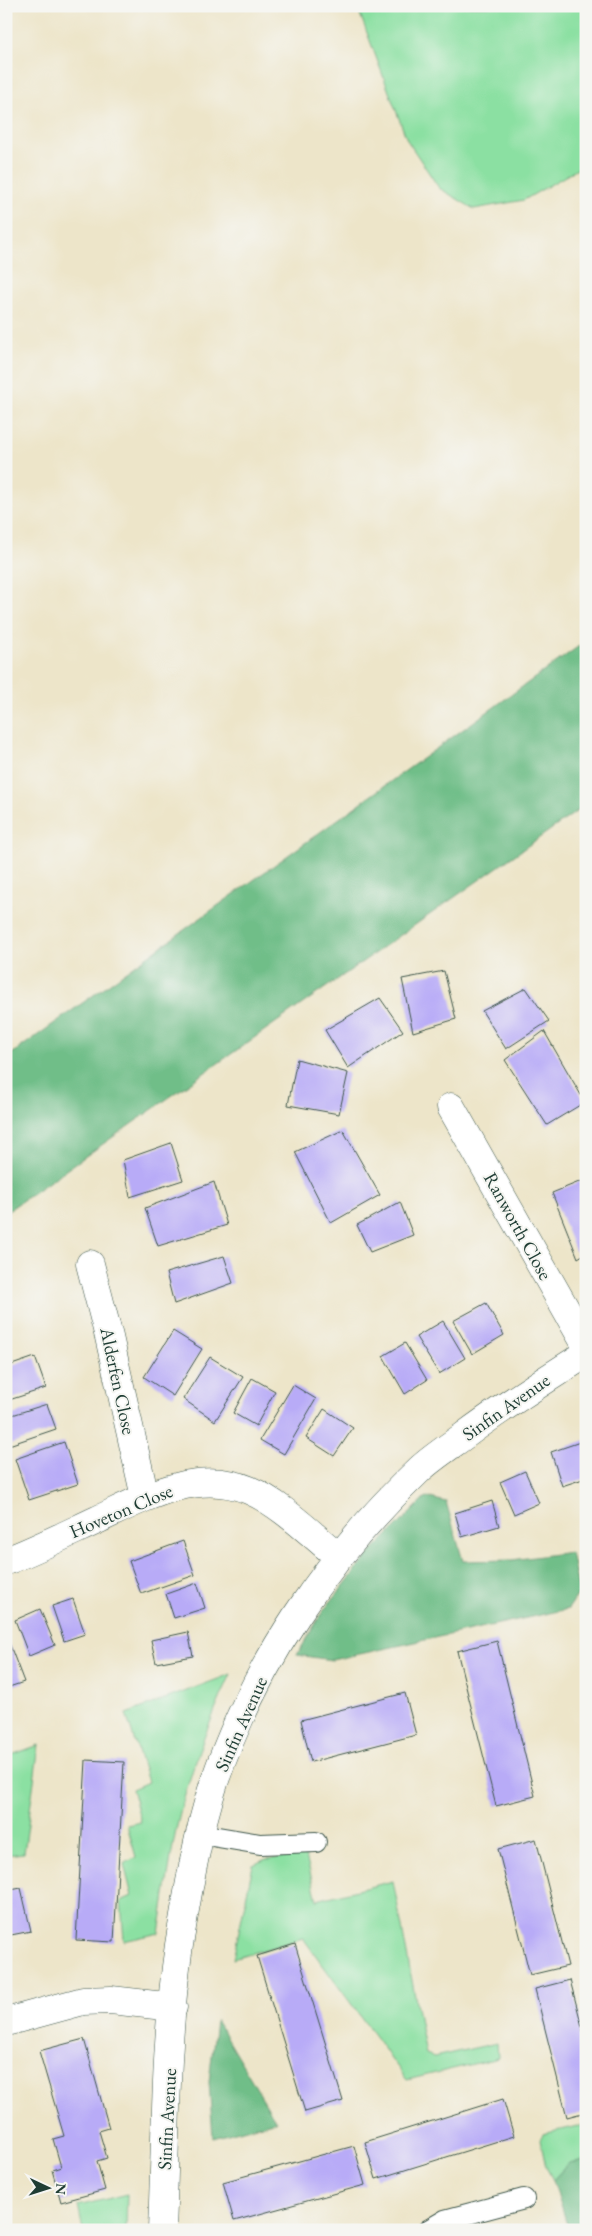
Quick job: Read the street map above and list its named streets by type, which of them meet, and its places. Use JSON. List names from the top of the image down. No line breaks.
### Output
{"streets":{"street":["Ranworth Close","Alderfen Close","Sinfin Avenue","Hoveton Close"]},"crossings":[["Alderfen Close","Hoveton Close"],["Sinfin Avenue","Hoveton Close"]],"north":"right"}
